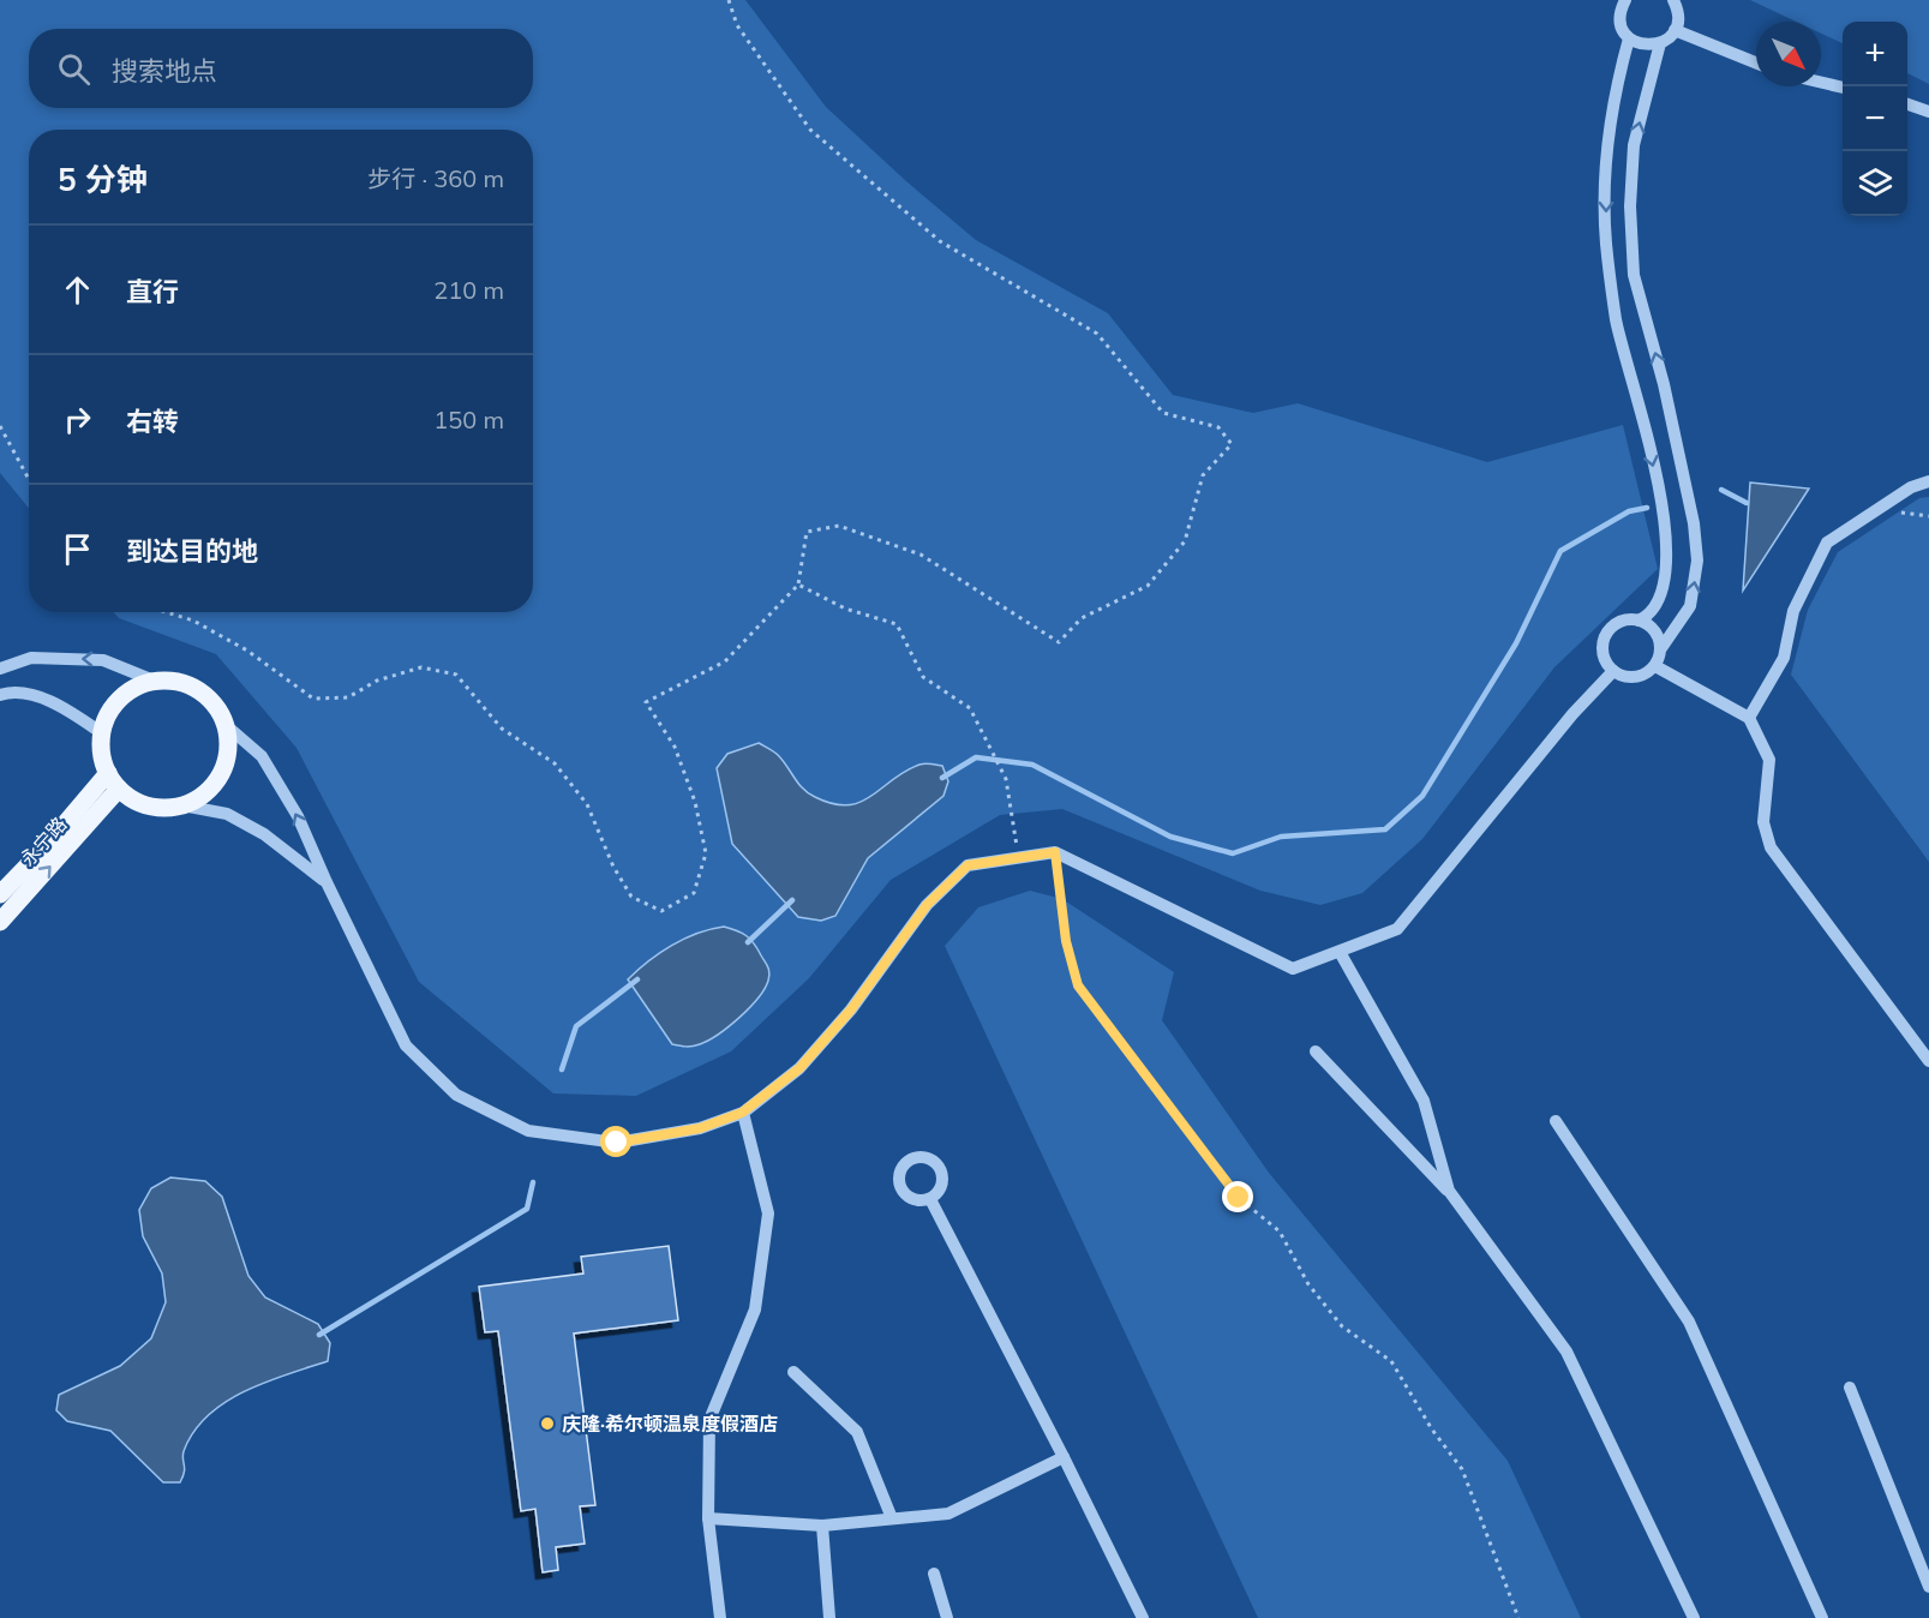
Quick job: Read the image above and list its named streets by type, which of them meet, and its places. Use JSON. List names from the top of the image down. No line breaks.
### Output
{"streets":{"main road":["永宁路"]},"places":["庆隆·希尔顿温泉度假酒店"],"north":"bottom right","page":{"map_buttons":["+","−"],"search":"搜索地点","heading":["5 分钟","步行 · 360 m"],"list":[["直行","210 m"],["右转","150 m"],"到达目的地"]}}
